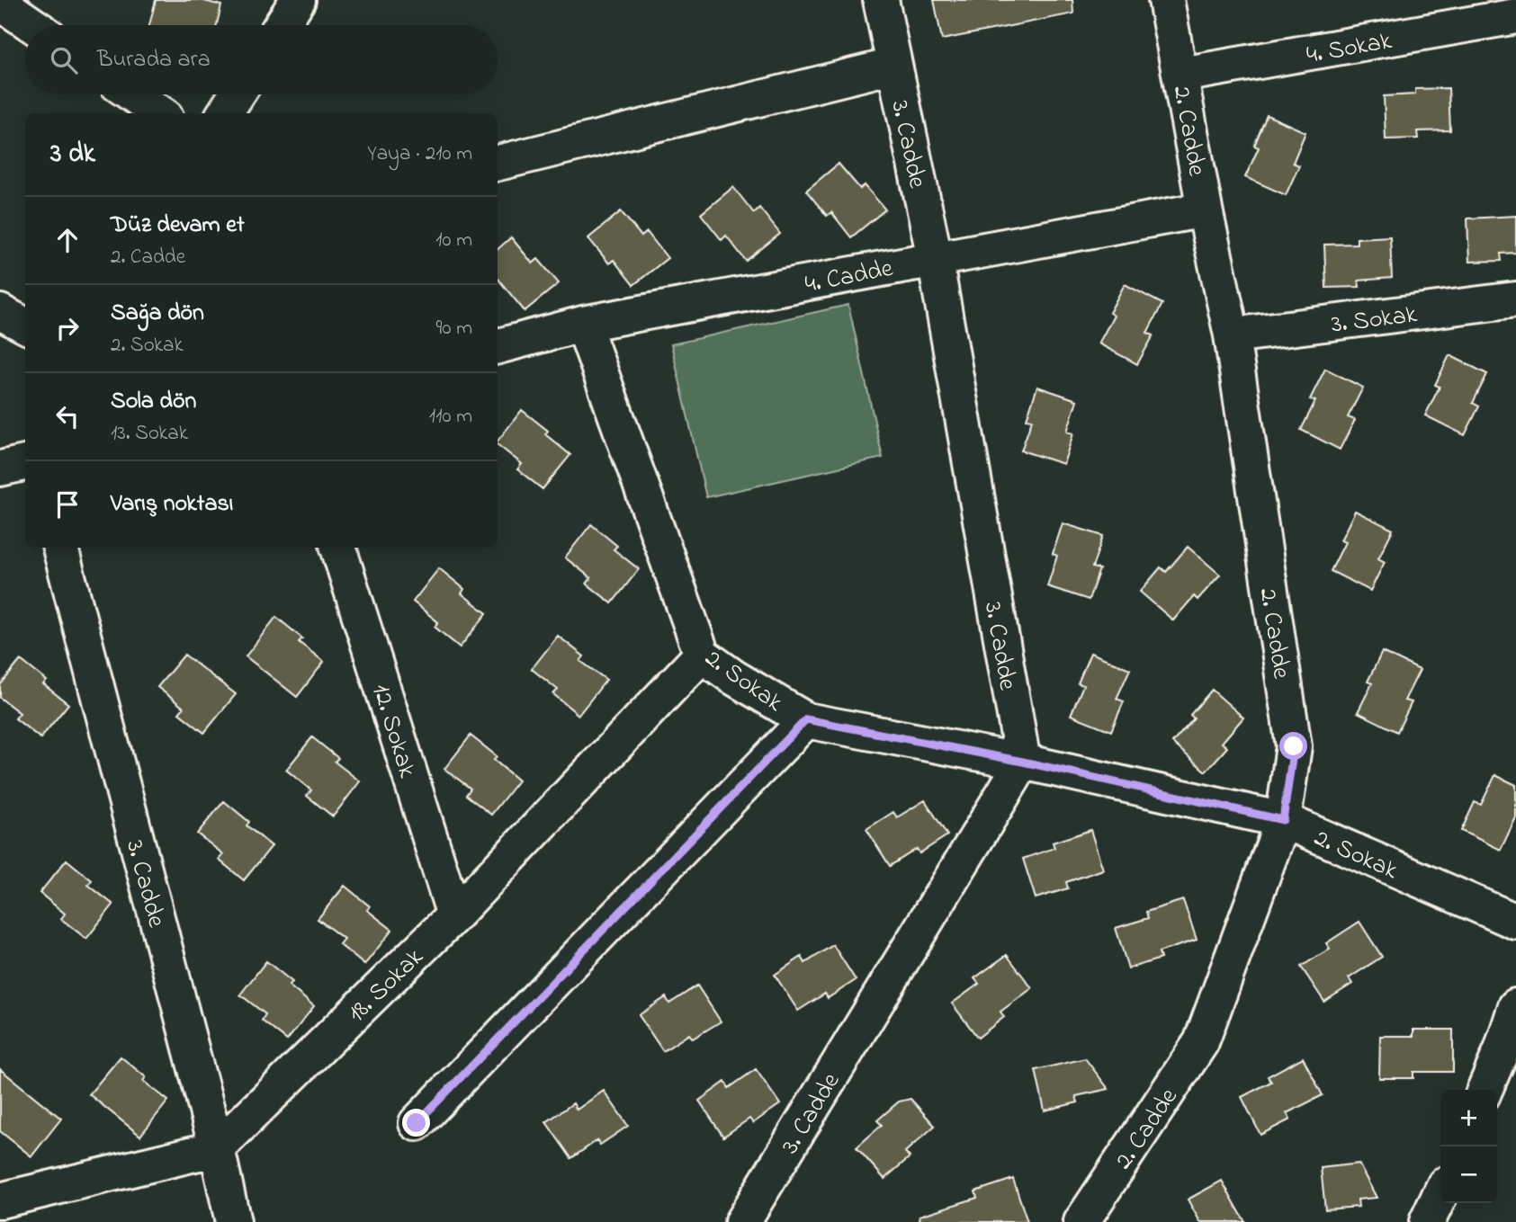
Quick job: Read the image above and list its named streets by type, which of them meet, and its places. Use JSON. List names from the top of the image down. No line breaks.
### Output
{"streets":{"street":["4. Sokak","2. Cadde","3. Cadde","4. Cadde","3. Sokak","2. Sokak","12. Sokak","18. Sokak"]},"crossings":[["4. Sokak","2. Cadde"],["2. Cadde","4. Cadde"],["2. Cadde","3. Sokak"],["2. Cadde","2. Sokak"],["3. Cadde","4. Cadde"],["3. Cadde","2. Sokak"],["3. Cadde","18. Sokak"],["4. Cadde","2. Sokak"],["2. Sokak","18. Sokak"],["12. Sokak","18. Sokak"]],"page":{"search":"Burada ara","heading":["3 dk","Yaya · 210 m"],"list":[["Düz devam et","2. Cadde","10 m"],["Sağa dön","2. Sokak","90 m"],["Sola dön","13. Sokak","110 m"],"Varış noktası"],"map_buttons":["+","−"]}}
